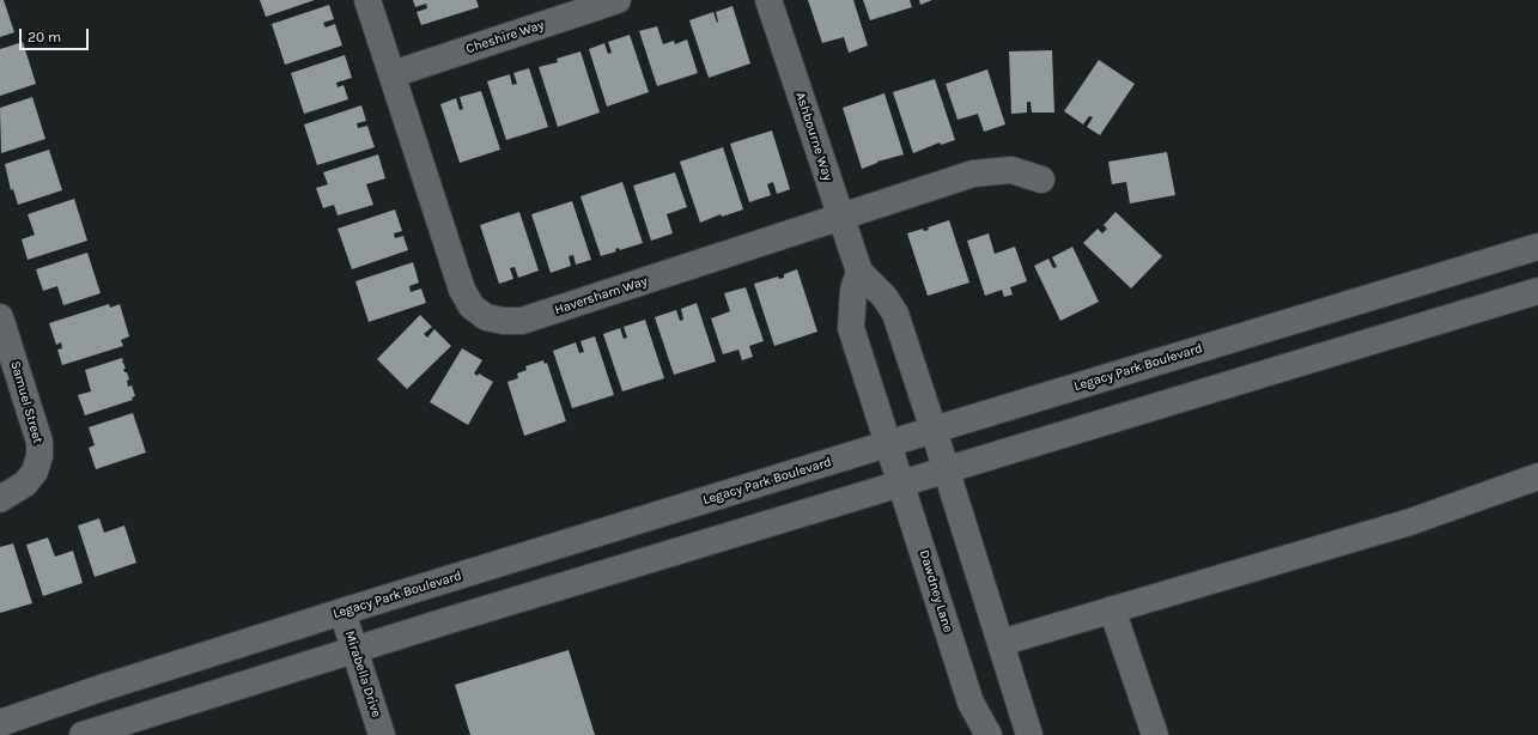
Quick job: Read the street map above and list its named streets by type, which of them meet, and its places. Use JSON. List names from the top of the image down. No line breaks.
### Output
{"streets":{"street":["Cheshire Way","Ashbourne Way","Haversham Way","Legacy Park Boulevard","Samuel Street","Dawdney Lane","Mirabella Drive"]},"crossings":[["Cheshire Way","Haversham Way"],["Ashbourne Way","Haversham Way"],["Ashbourne Way","Legacy Park Boulevard"],["Legacy Park Boulevard","Dawdney Lane"],["Legacy Park Boulevard","Mirabella Drive"]],"scale_bar":"20 m"}
